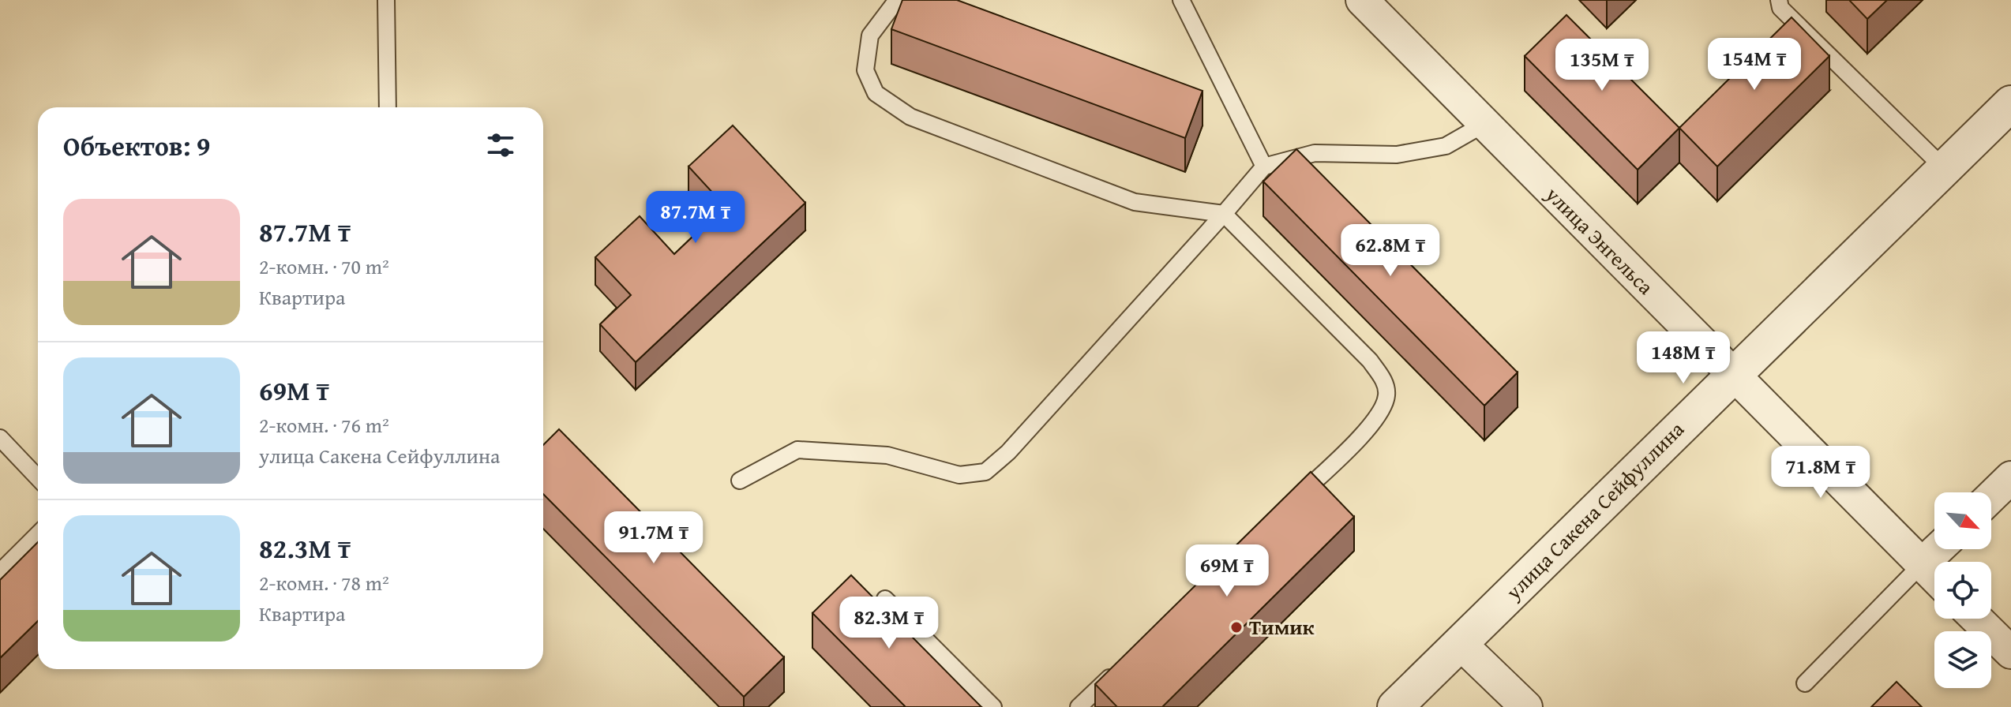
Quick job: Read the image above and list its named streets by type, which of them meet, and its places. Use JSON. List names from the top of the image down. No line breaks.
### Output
{"streets":{"street":["улица Энгельса","улица Сакена Сейфуллина"]},"crossings":[["улица Энгельса","улица Сакена Сейфуллина"]],"places":["Тимик"],"north":"bottom right","page":{"price":["154M ₸","135M ₸","87.7M ₸","62.8M ₸","148M ₸","71.8M ₸","91.7M ₸","69M ₸","82.3M ₸"],"heading":"Объектов: 9","list":[{"name":"87.7M ₸","note":"2-комн. · 70 m² · Квартира"},{"name":"69M ₸","note":"2-комн. · 76 m² · улица Сакена Сейфуллина"},{"name":"82.3M ₸","note":"2-комн. · 78 m² · Квартира"}]}}
